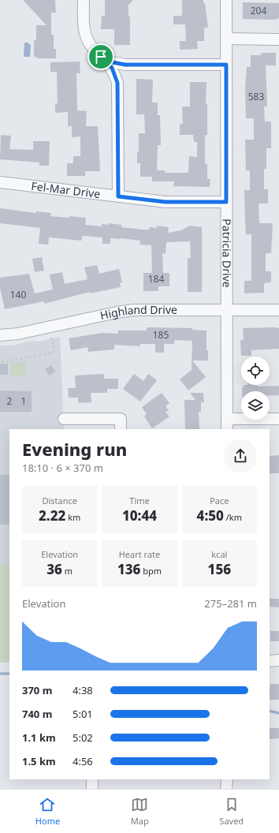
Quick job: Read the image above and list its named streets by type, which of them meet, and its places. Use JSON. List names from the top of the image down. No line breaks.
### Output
{"streets":{"street":["Fel-Mar Drive","Patricia Drive","Highland Drive"]},"crossings":[["Fel-Mar Drive","Patricia Drive"],["Patricia Drive","Highland Drive"]],"house_numbers":["204","583","184","140","185","2","1"],"page":{"heading":["Evening run","18:10 · 6 × 370 m"],"stats":[["Distance","2.22 km"],["Time","10:44"],["Pace","4:50 /km"],["Elevation","36 m"],["Heart rate","136 bpm"],["kcal","156"]],"chart":["Elevation","275–281 m"],"list":[{"name":"370 m","note":"4:38"},{"name":"740 m","note":"5:01"},{"name":"1.1 km","note":"5:02"},{"name":"1.5 km","note":"4:56"}],"tabs":["Home","Map","Saved"]}}
